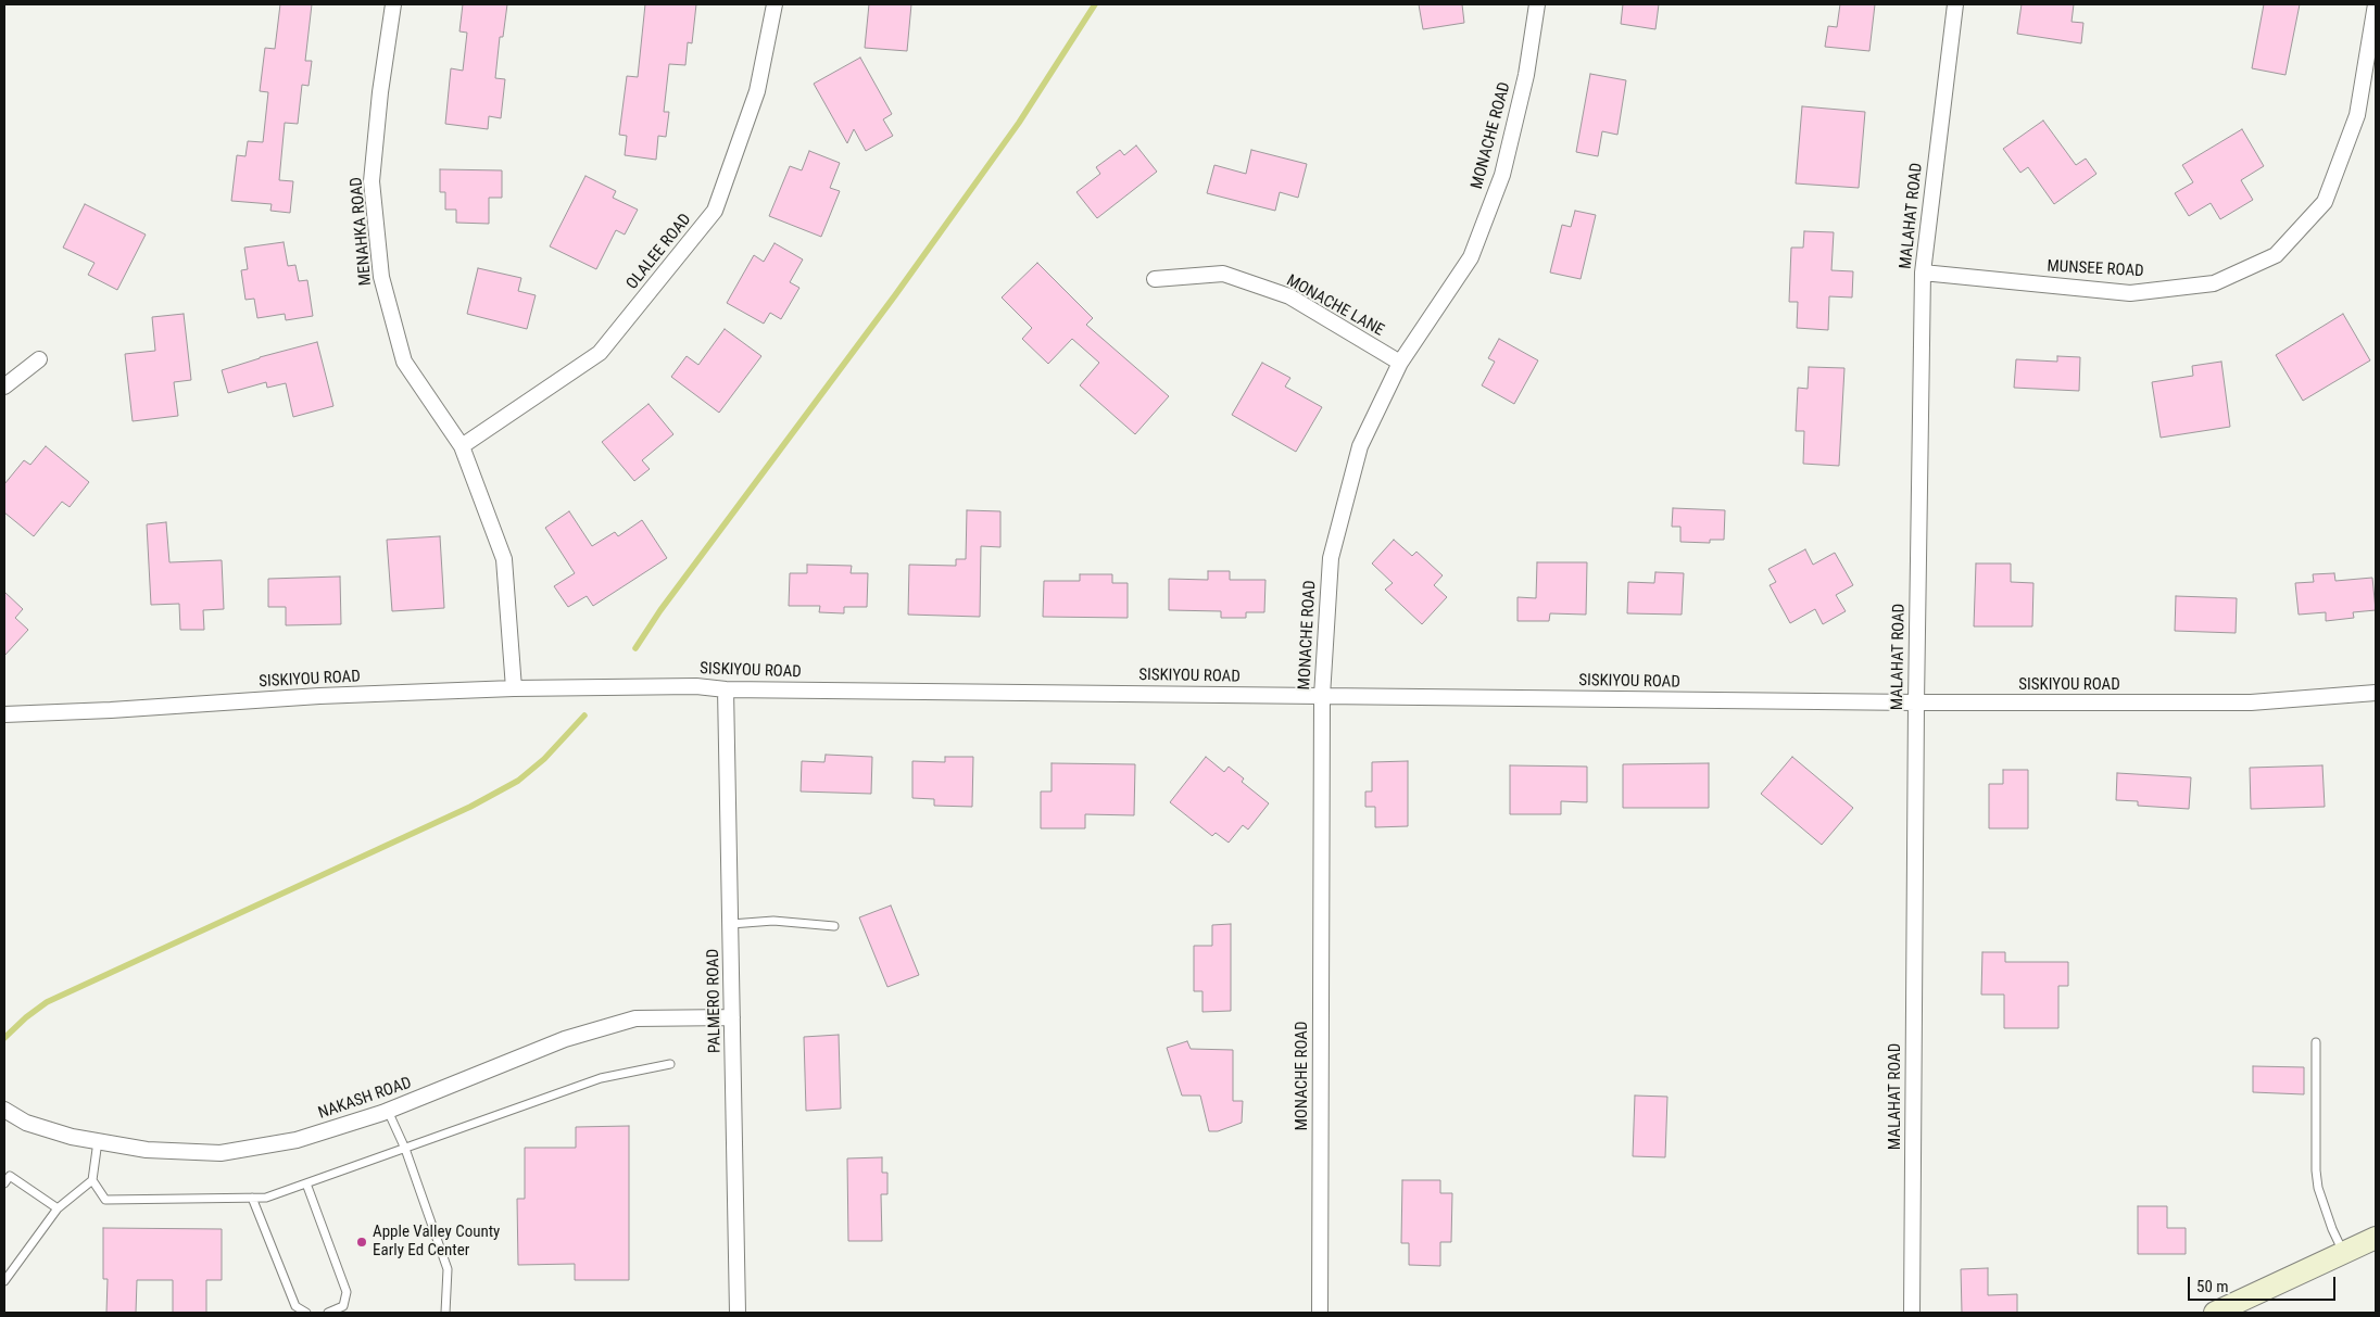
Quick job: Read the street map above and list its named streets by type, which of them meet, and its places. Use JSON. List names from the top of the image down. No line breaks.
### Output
{"streets":{"street":["MONACHE ROAD","MALAHAT ROAD","MENAHKA ROAD","OLALEE ROAD","MUNSEE ROAD","MONACHE LANE","SISKIYOU ROAD","PALMERO ROAD","NAKASH ROAD"]},"crossings":[["MONACHE ROAD","MONACHE LANE"],["MONACHE ROAD","SISKIYOU ROAD"],["MALAHAT ROAD","MUNSEE ROAD"],["MALAHAT ROAD","SISKIYOU ROAD"],["MENAHKA ROAD","OLALEE ROAD"],["MENAHKA ROAD","SISKIYOU ROAD"],["SISKIYOU ROAD","PALMERO ROAD"],["PALMERO ROAD","NAKASH ROAD"]],"places":["Apple Valley County Early Ed Center"],"scale_bar":"50 m"}
